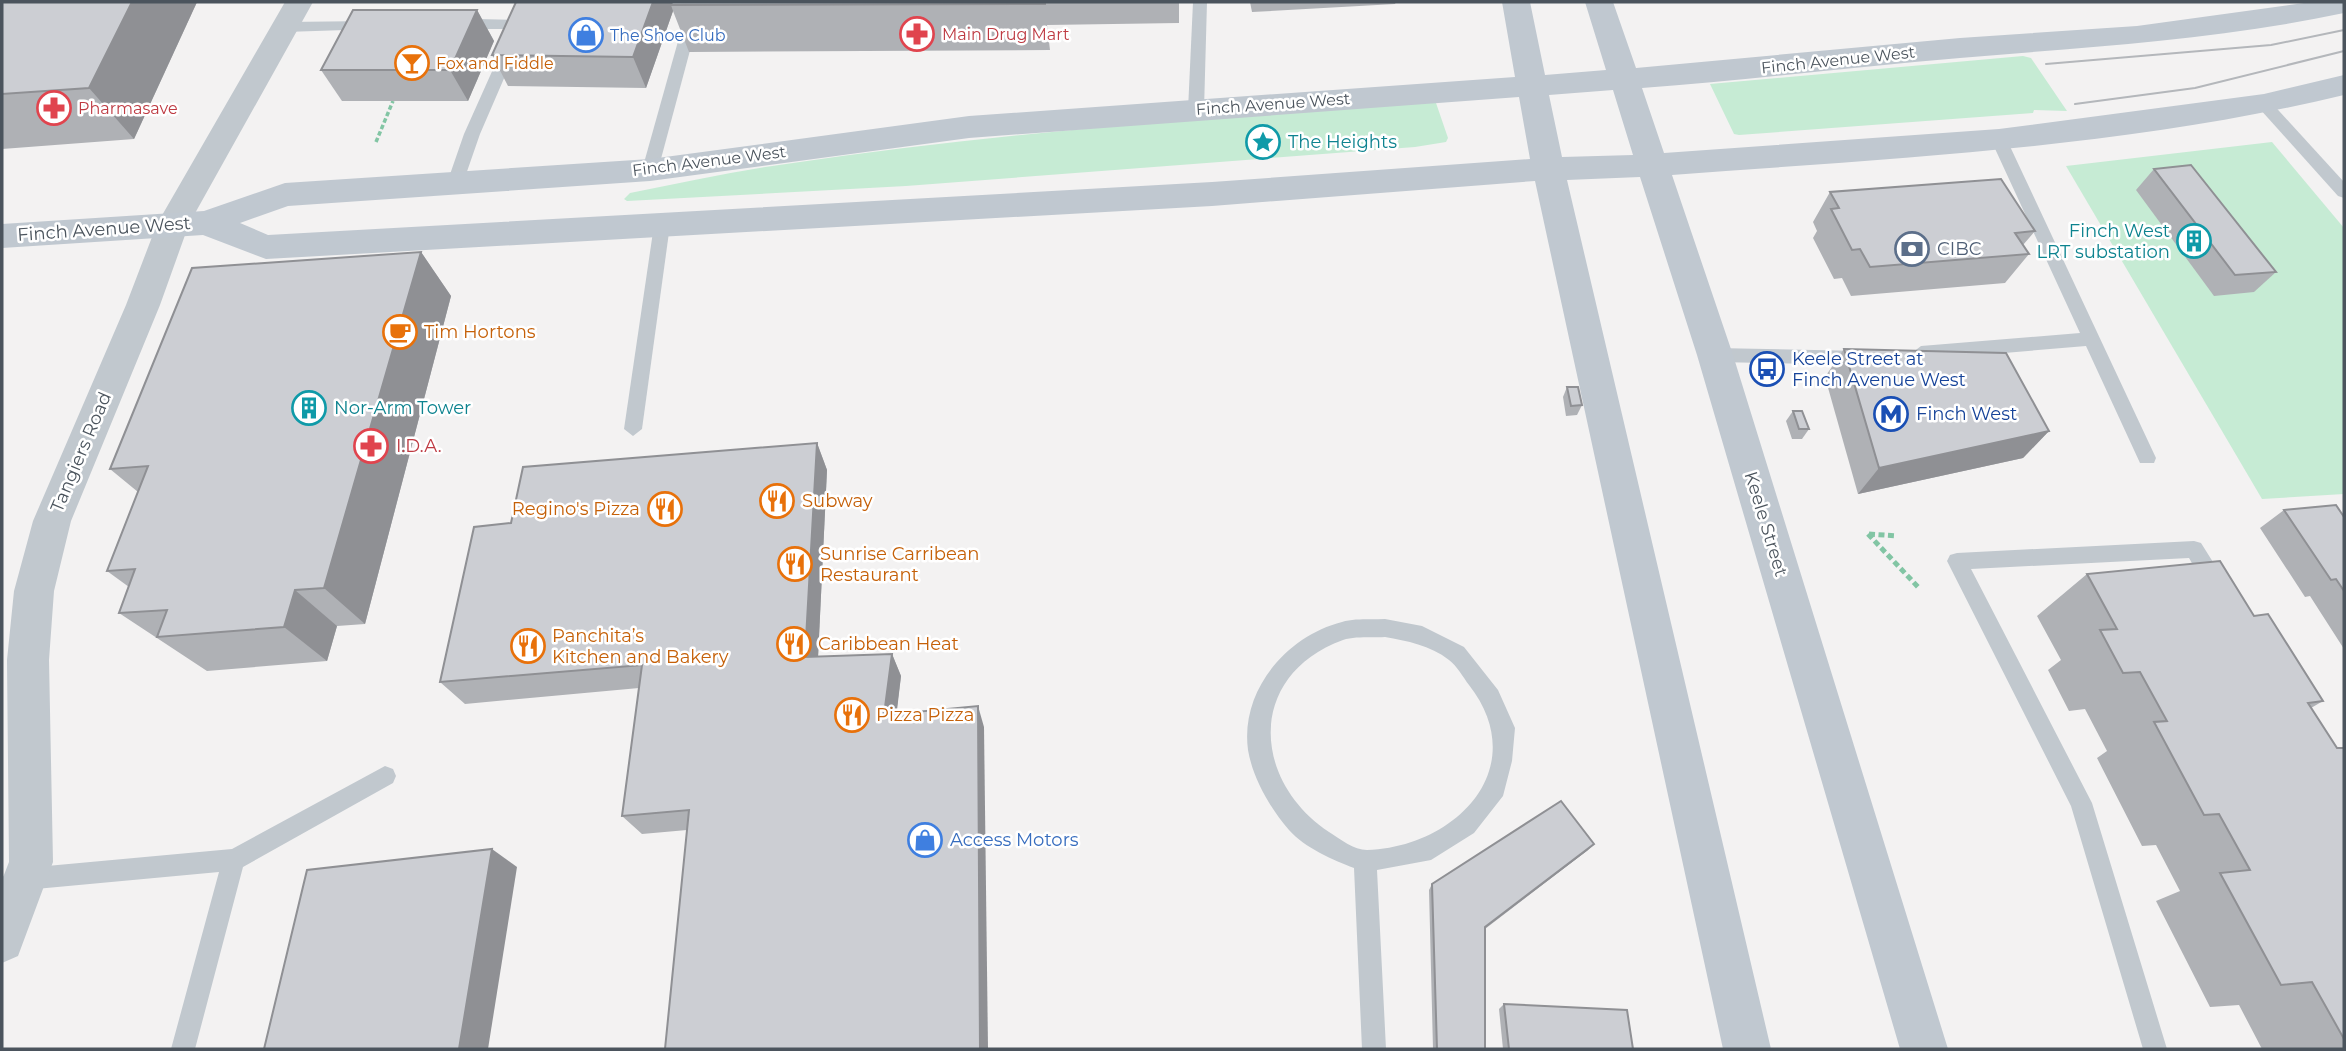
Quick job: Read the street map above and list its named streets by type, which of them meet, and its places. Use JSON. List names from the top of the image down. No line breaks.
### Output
{"streets":{"main road":["Finch Avenue West","Keele Street"],"street":["Tangiers Road"]},"crossings":[["Finch Avenue West","Tangiers Road"],["Finch Avenue West","Keele Street"]],"places":{"pharmacy":["Main Drug Mart","Pharmasave","I.D.A."],"shop":["The Shoe Club","Access Motors"],"bar":["Fox and Fiddle"],"place":["The Heights"],"building":["Finch West LRT substation","Nor-Arm Tower"],"bank":["CIBC"],"cafe":["Tim Hortons"],"bus stop":["Keele Street at Finch Avenue West"],"metro station":["Finch West"],"restaurant":["Subway","Regino's Pizza","Sunrise Carribean Restaurant","Caribbean Heat","Panchita’s Kitchen and Bakery","Pizza Pizza"]}}
